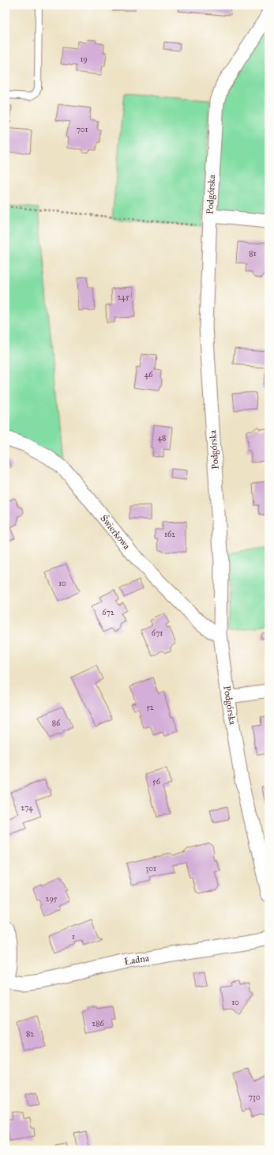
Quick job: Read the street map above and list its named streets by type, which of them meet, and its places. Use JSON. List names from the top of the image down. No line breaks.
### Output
{"streets":{"street":["Podgórska","Świerkowa","Ładna"]},"crossings":[["Podgórska","Świerkowa"]],"house_numbers":["19","701","81","245","46","48","162","10","672","671","52","86","56","274","301","295","1","10","286","82","730"]}
